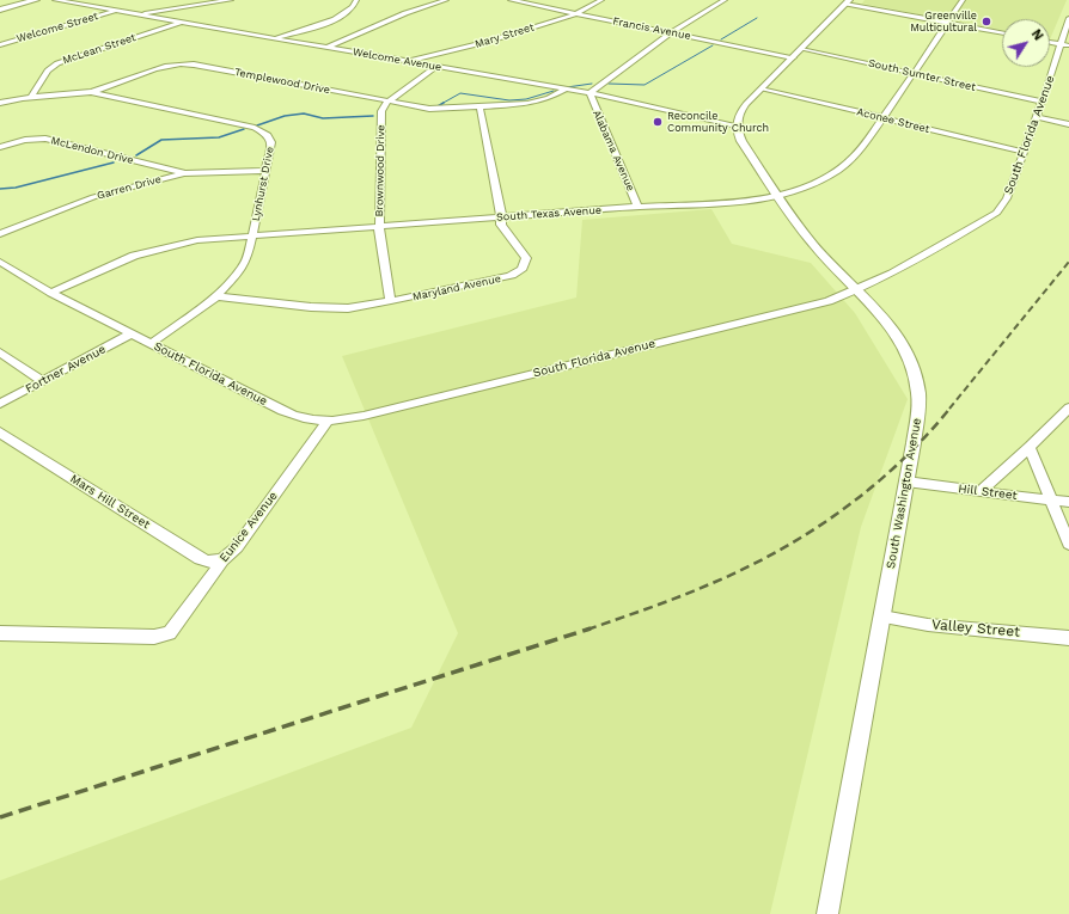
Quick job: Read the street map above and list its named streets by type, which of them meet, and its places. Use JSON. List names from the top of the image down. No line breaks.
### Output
{"streets":{"main road":["South Washington Avenue"],"street":["Welcome Street","Francis Avenue","Mary Street","McLean Street","Welcome Avenue","South Sumter Street","Templewood Drive","Aconee Street","South Florida Avenue","McLendon Drive","Alabama Avenue","Brownwood Drive","Lynhurst Drive","Garren Drive","South Texas Avenue","Maryland Avenue","Fortner Avenue","Hill Street","Mars Hill Street","Eunice Avenue","Valley Street"]},"crossings":[["Welcome Street","Welcome Avenue"],["Francis Avenue","Mary Street"],["Francis Avenue","South Sumter Street"],["Mary Street","Welcome Avenue"],["McLean Street","Welcome Avenue"],["McLean Street","Templewood Drive"],["Welcome Avenue","Templewood Drive"],["Welcome Avenue","Alabama Avenue"],["Welcome Avenue","South Washington Avenue"],["South Sumter Street","South Florida Avenue"],["South Sumter Street","South Texas Avenue"],["Templewood Drive","Brownwood Drive"],["Templewood Drive","Lynhurst Drive"],["Templewood Drive","Maryland Avenue"],["Aconee Street","South Florida Avenue"],["Aconee Street","South Texas Avenue"],["South Florida Avenue","Lynhurst Drive"],["South Florida Avenue","South Texas Avenue"],["South Florida Avenue","Fortner Avenue"],["South Florida Avenue","South Washington Avenue"],["South Florida Avenue","Eunice Avenue"],["McLendon Drive","Garren Drive"],["Alabama Avenue","South Texas Avenue"],["Brownwood Drive","South Texas Avenue"],["Brownwood Drive","Maryland Avenue"],["Lynhurst Drive","Garren Drive"],["Lynhurst Drive","South Texas Avenue"],["Lynhurst Drive","Maryland Avenue"],["South Texas Avenue","Maryland Avenue"],["South Texas Avenue","South Washington Avenue"],["Hill Street","South Washington Avenue"],["South Washington Avenue","Valley Street"],["Mars Hill Street","Eunice Avenue"]],"places":["Greenville Multicultural","Reconcile Community Church"],"north":"top right"}
